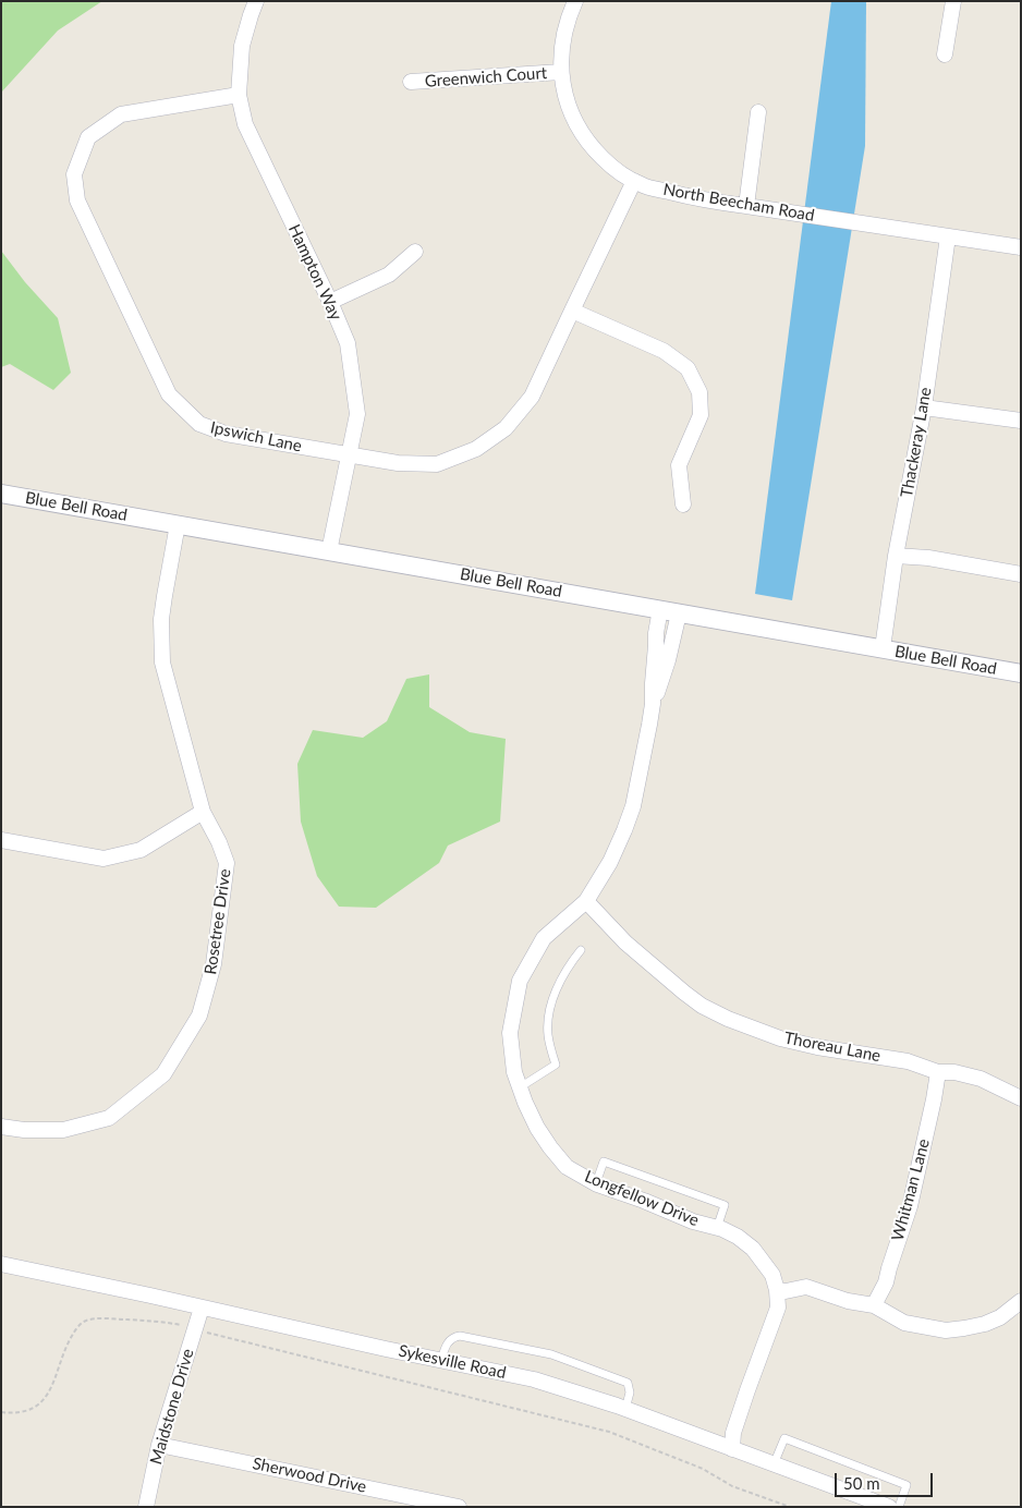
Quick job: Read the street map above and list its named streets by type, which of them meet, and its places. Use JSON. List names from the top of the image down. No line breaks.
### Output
{"streets":{"street":["Greenwich Court","North Beecham Road","Hampton Way","Ipswich Lane","Thackeray Lane","Blue Bell Road","Rosetree Drive","Thoreau Lane","Whitman Lane","Longfellow Drive","Sykesville Road","Maidstone Drive","Sherwood Drive"]},"crossings":[["Greenwich Court","North Beecham Road"],["North Beecham Road","Ipswich Lane"],["North Beecham Road","Thackeray Lane"],["Hampton Way","Ipswich Lane"],["Hampton Way","Blue Bell Road"],["Thackeray Lane","Blue Bell Road"],["Blue Bell Road","Rosetree Drive"],["Blue Bell Road","Longfellow Drive"],["Thoreau Lane","Whitman Lane"],["Thoreau Lane","Longfellow Drive"],["Longfellow Drive","Sykesville Road"],["Sykesville Road","Maidstone Drive"],["Maidstone Drive","Sherwood Drive"]],"scale_bar":"50 m"}
